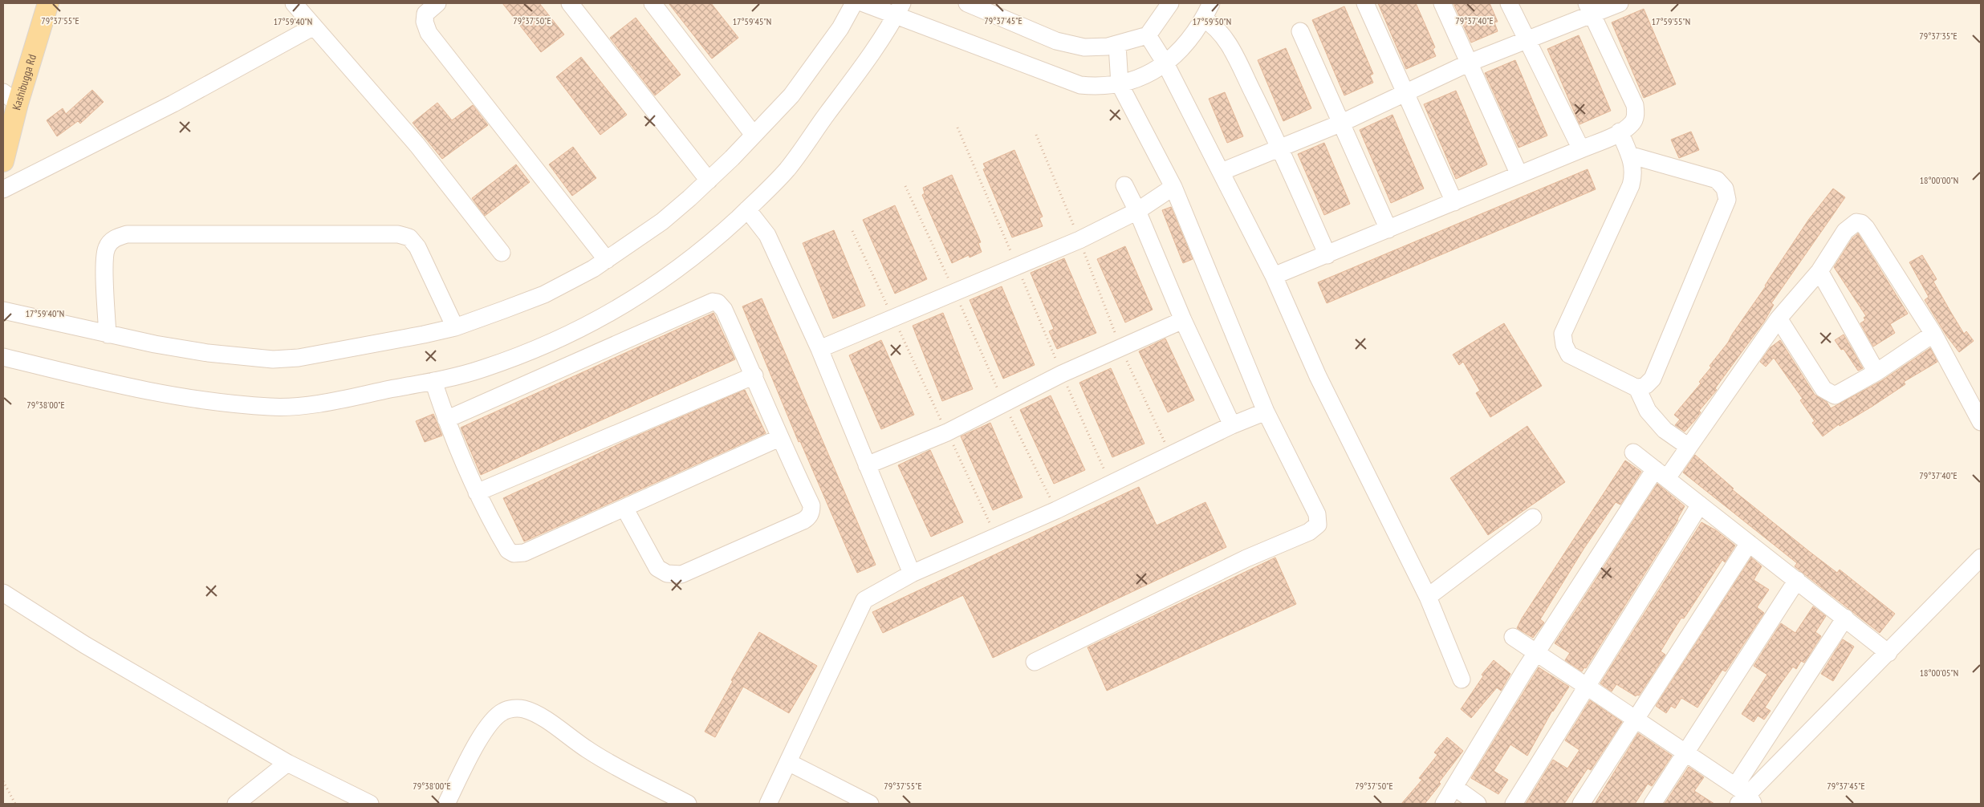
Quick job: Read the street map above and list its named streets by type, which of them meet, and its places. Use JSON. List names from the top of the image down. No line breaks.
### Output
{"streets":{"main road":["Kashibugga Rd"]},"coordinates":["79°37'45\"E","79°37'40\"E","79°37'55\"E","79°37'50\"E","17°59'40\"N","17°59'45\"N","17°59'50\"N","17°59'55\"N","79°37'35\"E","18°00'00\"N","79°38'00\"E","18°00'05\"N"]}
